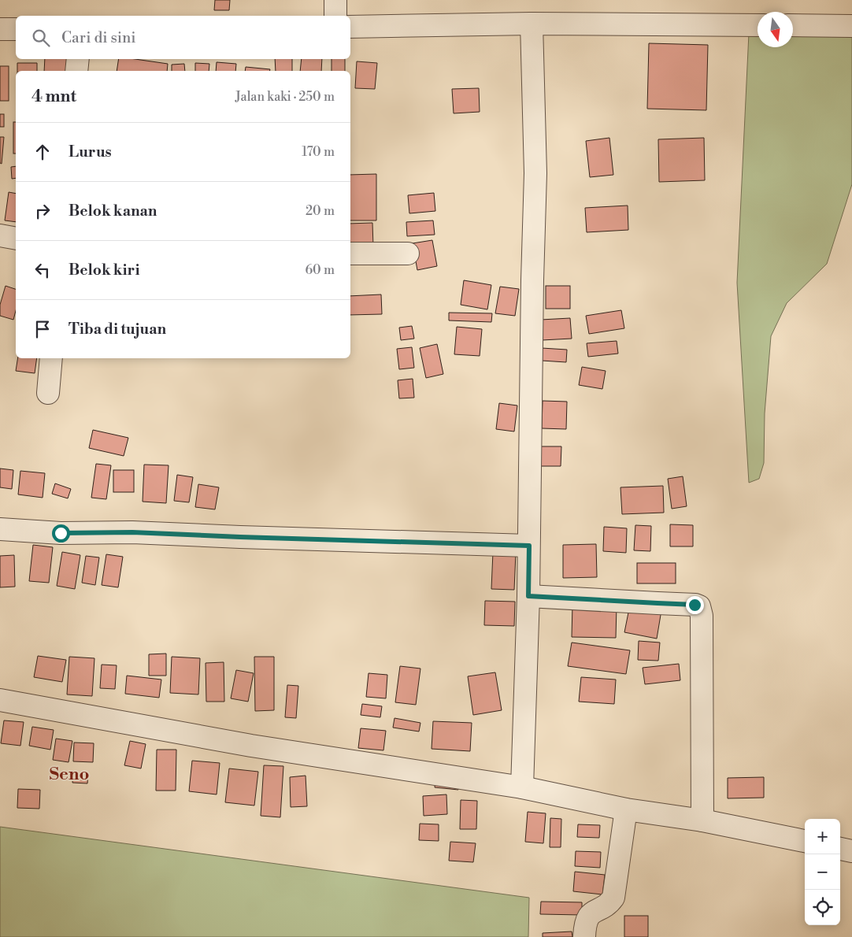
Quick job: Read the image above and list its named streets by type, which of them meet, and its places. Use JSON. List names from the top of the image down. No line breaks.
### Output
{"districts":["Seno"],"north":"bottom","page":{"search":"Cari di sini","heading":["4 mnt","Jalan kaki · 250 m"],"list":[["Lurus","170 m"],["Belok kanan","20 m"],["Belok kiri","60 m"],"Tiba di tujuan"],"map_buttons":["+","−"]}}
